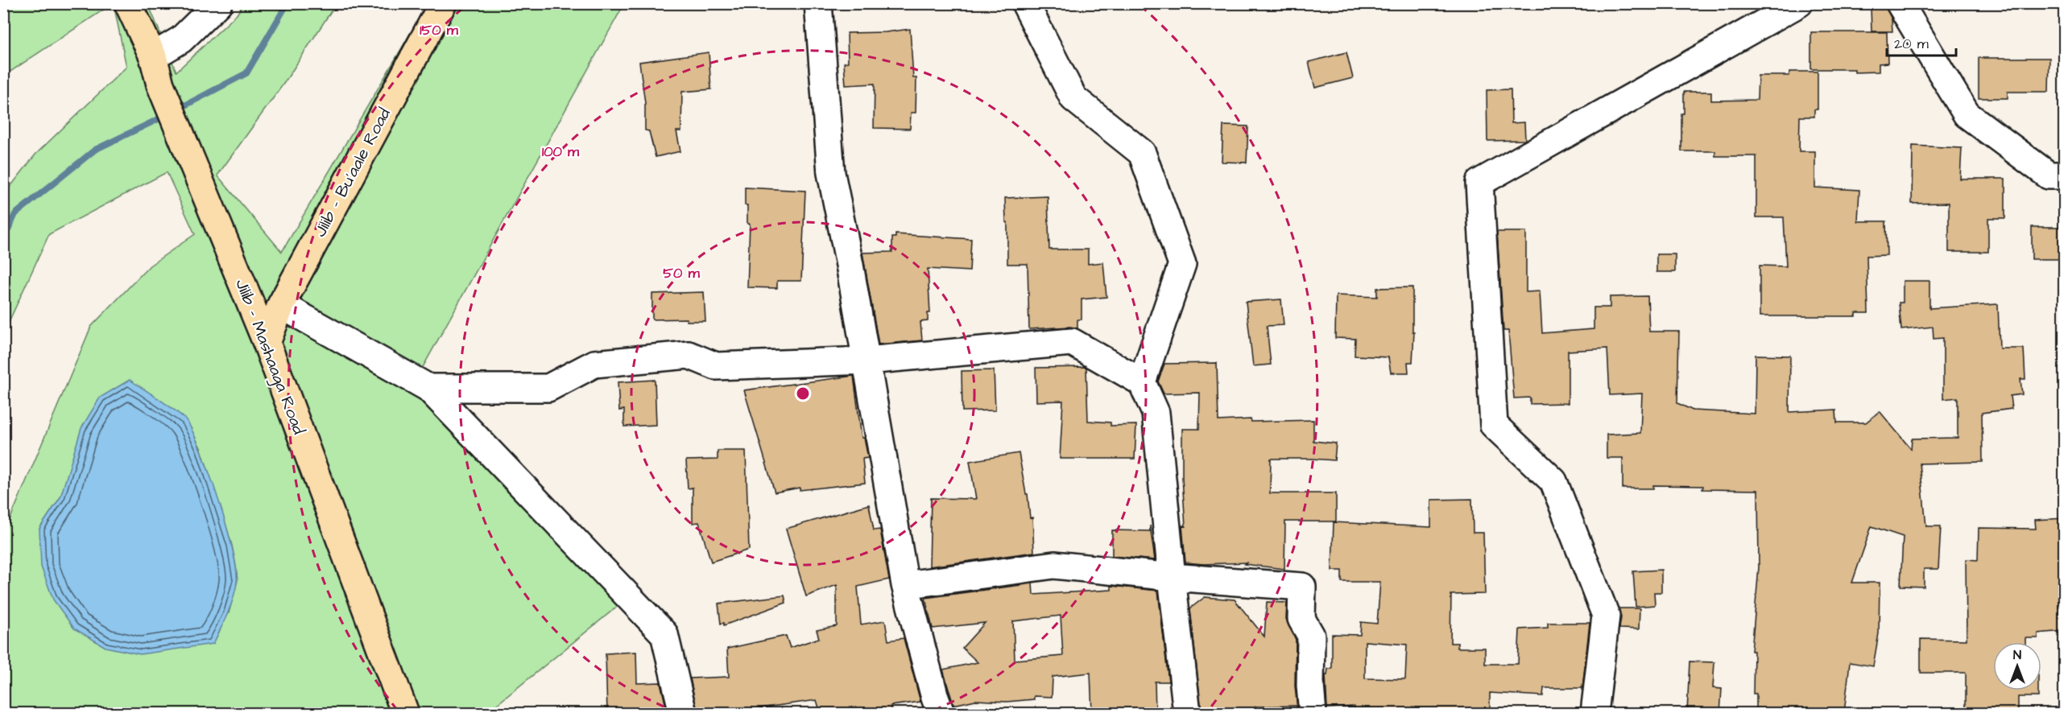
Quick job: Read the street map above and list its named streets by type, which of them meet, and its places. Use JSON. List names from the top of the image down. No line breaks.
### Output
{"streets":{"main road":["Jilib - Bu'aale Road","Jilib - Mashaaga Road"]},"crossings":[["Jilib - Bu'aale Road","Jilib - Mashaaga Road"]],"scale_bar":"20 m","north":"top","rings":["150 m","100 m","50 m"]}
